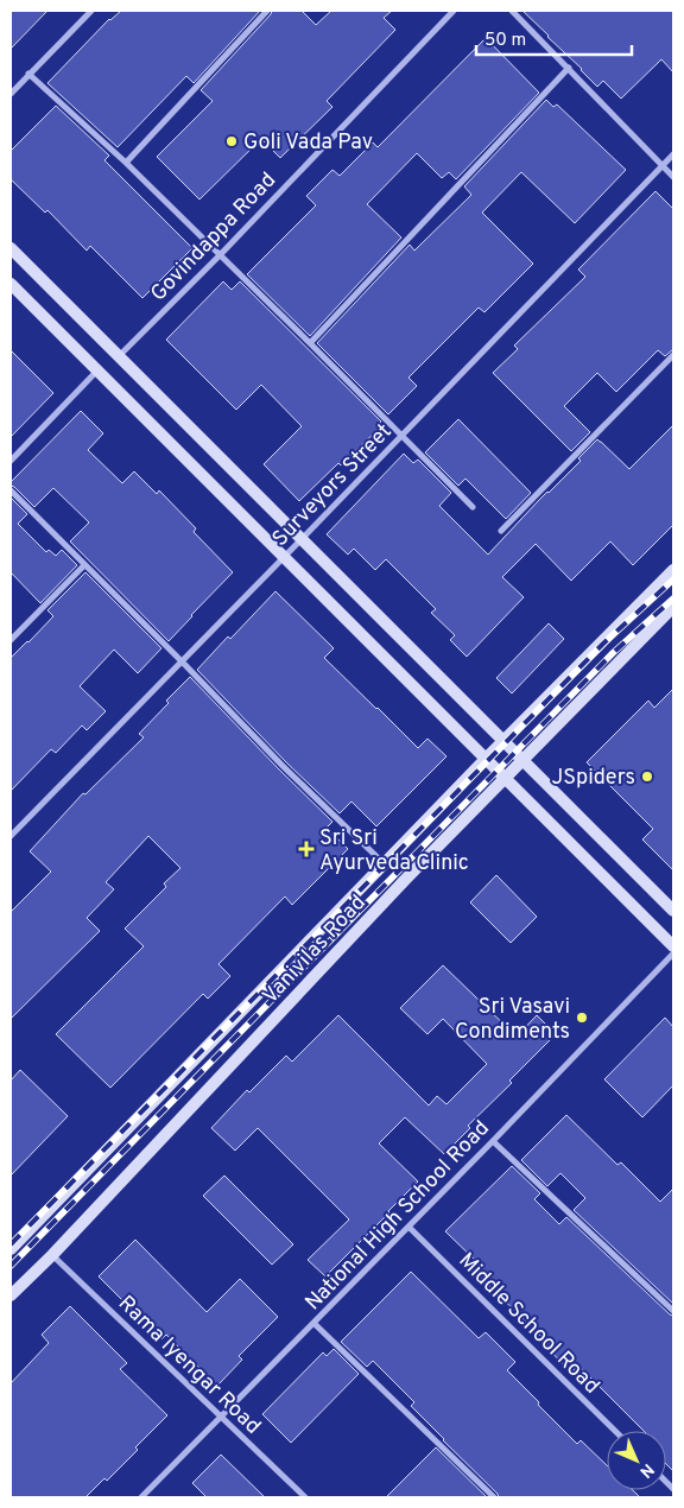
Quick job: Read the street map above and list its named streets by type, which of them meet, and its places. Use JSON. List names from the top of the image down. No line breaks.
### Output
{"streets":{"main road":["Vanivilas Road"],"street":["Govindappa Road","Surveyors Street","National High School Road","Middle School Road","Rama Iyengar Road"]},"crossings":[["Vanivilas Road","Rama Iyengar Road"],["National High School Road","Middle School Road"],["National High School Road","Rama Iyengar Road"]],"places":{"other":["Goli Vada Pav","JSpiders","Sri Vasavi Condiments"],"health":["Sri Sri Ayurveda Clinic"]},"scale_bar":"50 m","north":"bottom right"}
